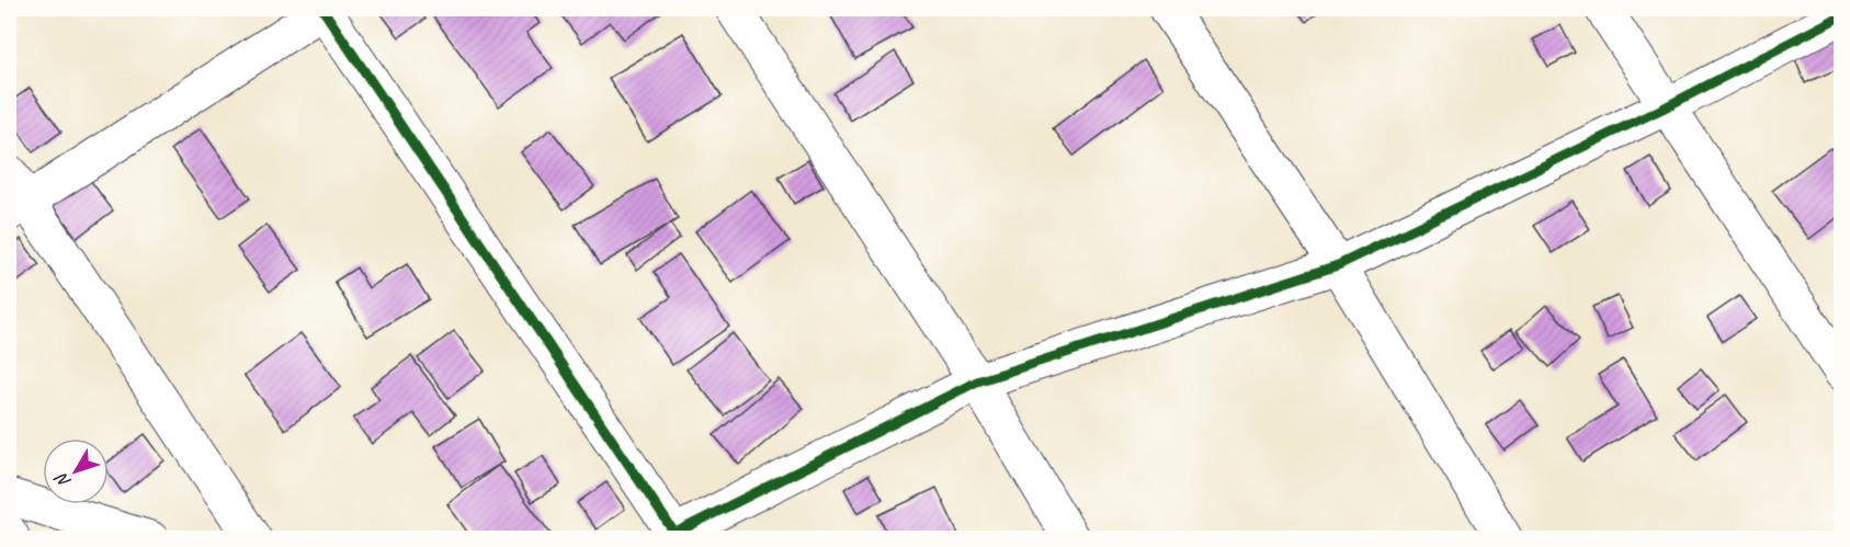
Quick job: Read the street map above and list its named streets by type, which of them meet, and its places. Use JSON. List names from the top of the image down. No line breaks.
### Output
{"north":"bottom left"}
